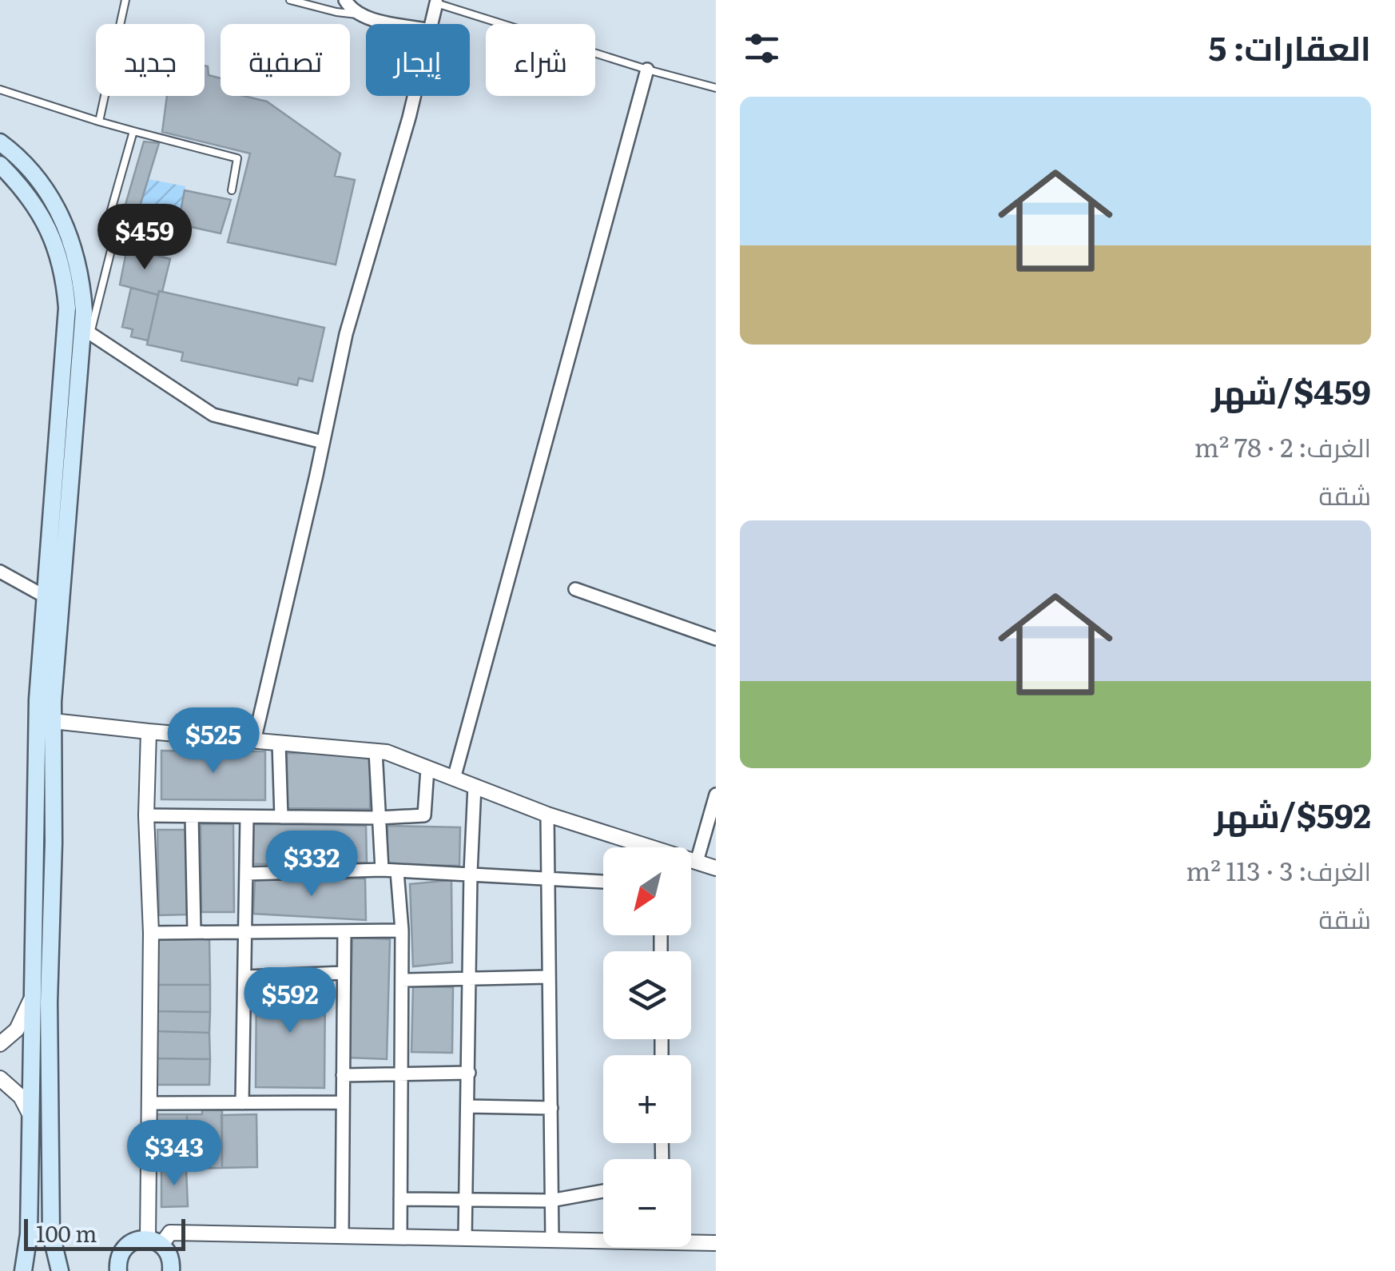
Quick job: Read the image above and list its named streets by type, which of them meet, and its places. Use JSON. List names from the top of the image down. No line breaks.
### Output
{"scale_bar":"100 m","north":"bottom left","page":{"heading":"العقارات: 5","chip":["شراء","إيجار","تصفية","جديد"],"list":[{"name":"$459/شهر","note":"الغرف: 2 · 78 m² · شقة"},{"name":"$592/شهر","note":"الغرف: 3 · 113 m² · شقة"}],"price":["$459","$525","$332","$592","$343"],"map_buttons":["+","−"],"scale":"100 m"}}
